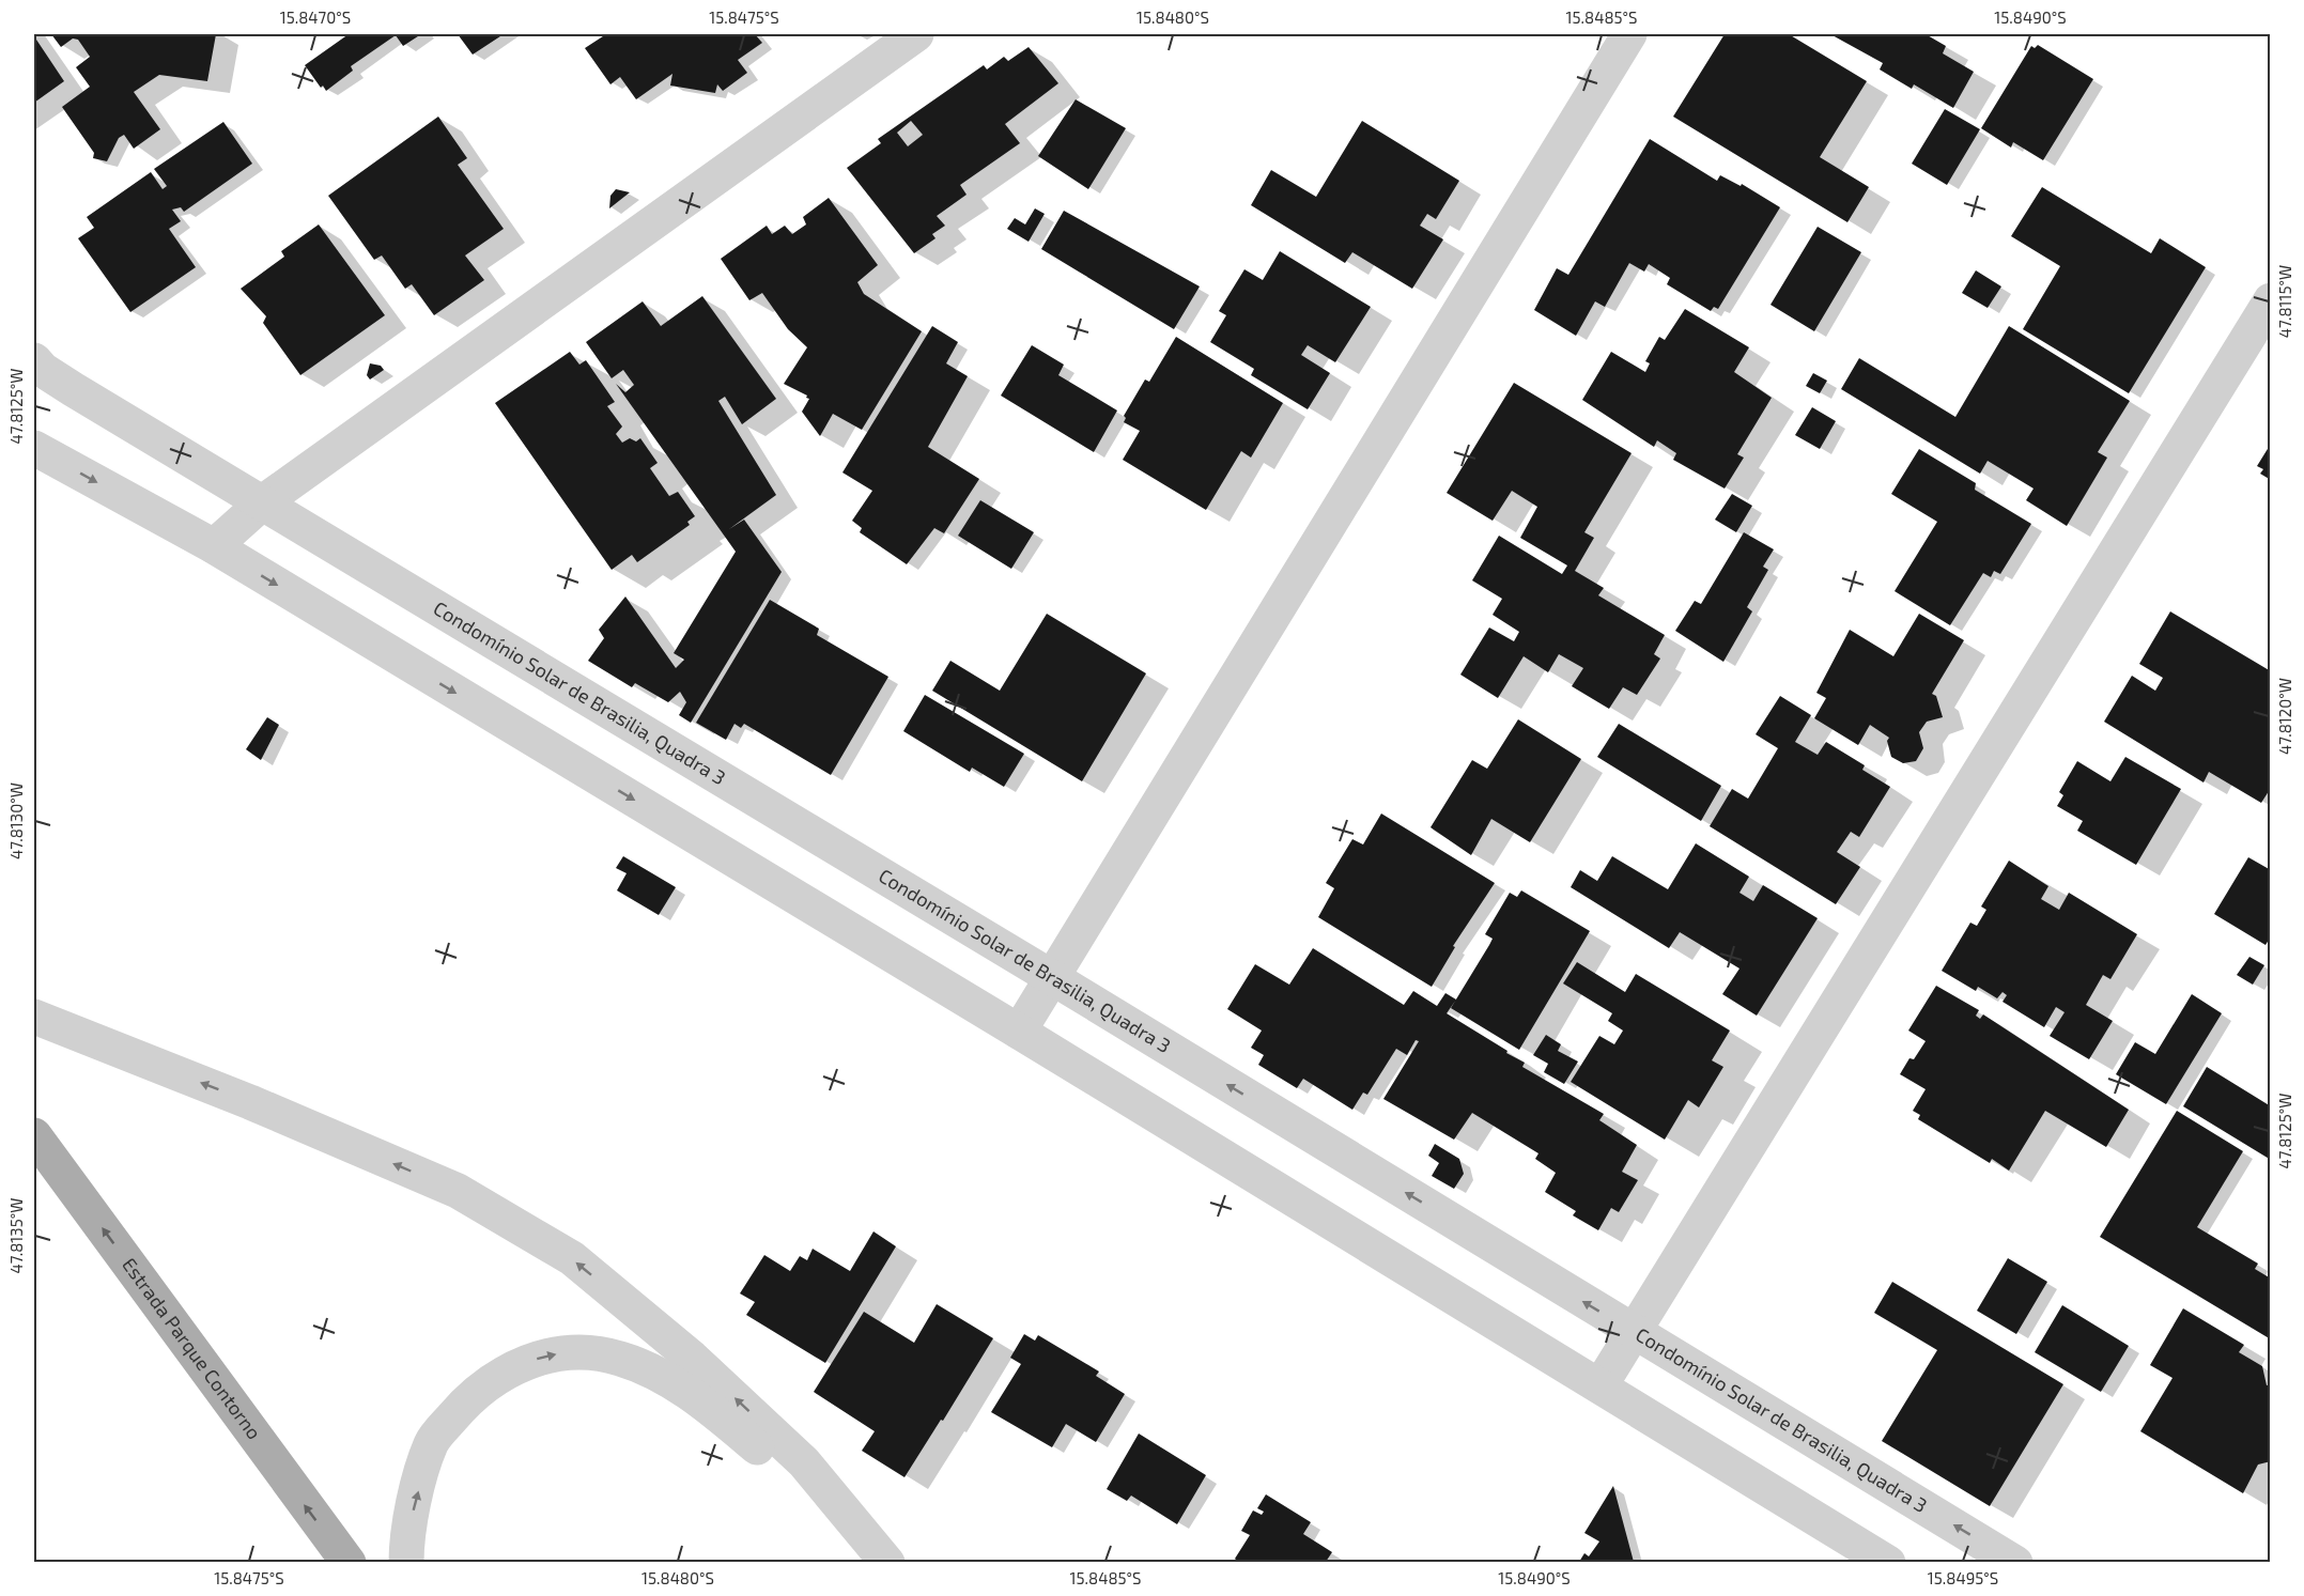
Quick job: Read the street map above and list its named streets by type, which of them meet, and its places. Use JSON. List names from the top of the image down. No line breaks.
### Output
{"streets":{"main road":["Estrada Parque Contorno"],"street":["Condomínio Solar de Brasilia, Quadra 3"]},"one_way":["Estrada Parque Contorno"],"coordinates":["15.8470°S","15.8475°S","15.8480°S","15.8485°S","15.8490°S","47.8115°W","47.8125°W","47.8120°W","47.8130°W","47.8135°W","15.8495°S"]}
